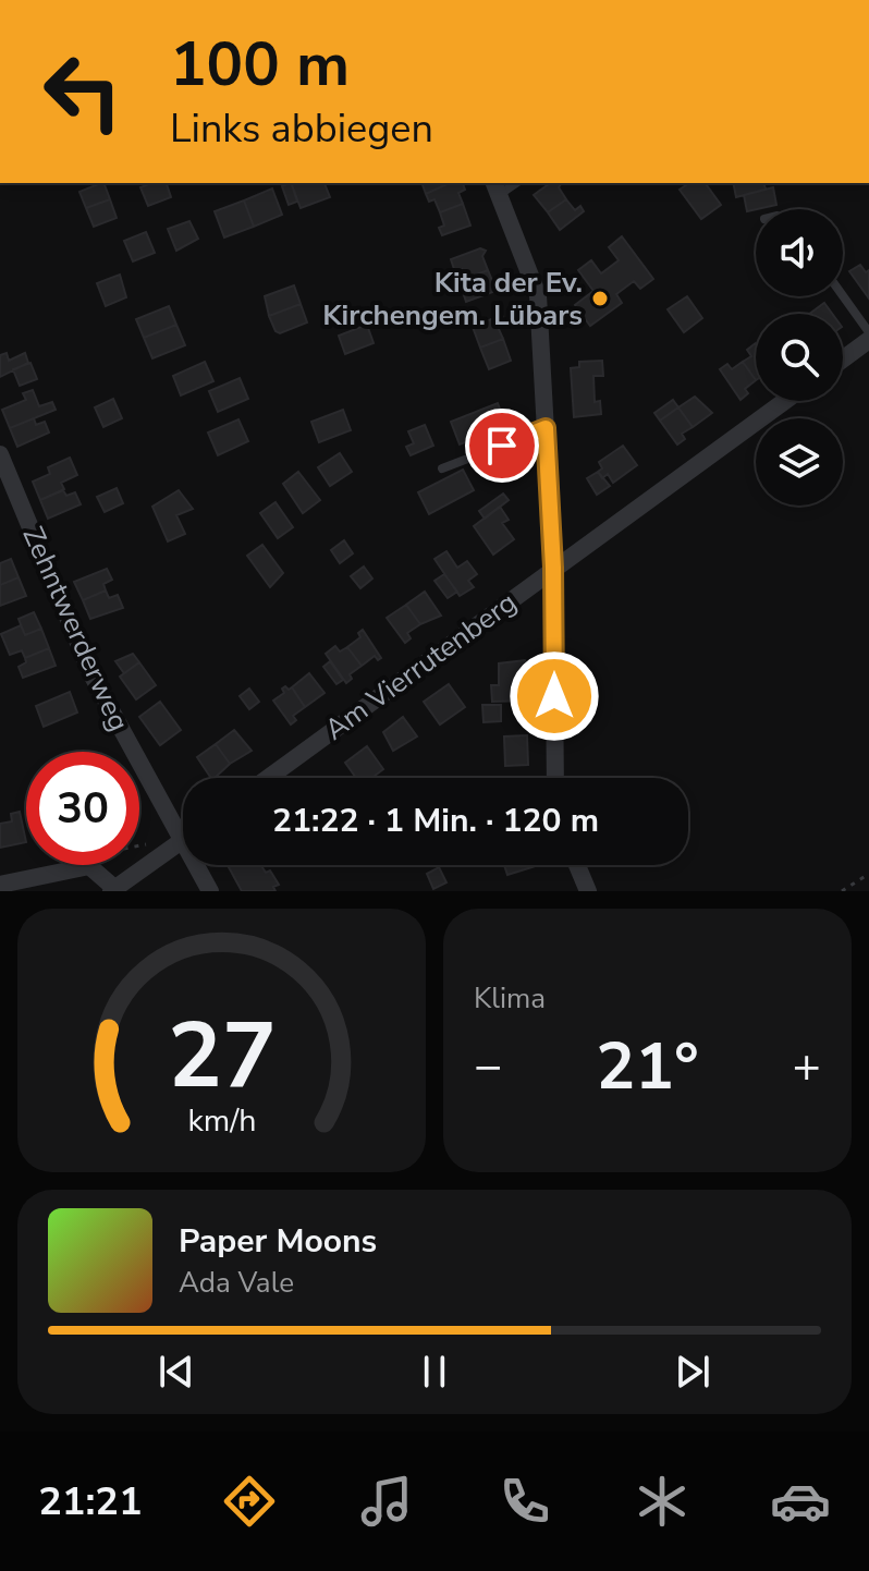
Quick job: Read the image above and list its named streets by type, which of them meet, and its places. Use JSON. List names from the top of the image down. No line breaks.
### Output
{"streets":{"street":["Zehntwerderweg","Am Vierrutenberg"]},"places":["Kita der Ev. Kirchengem. Lübars"],"page":{"turn":["100 m","Links abbiegen"],"limit":"30","trip":"21:22 · 1 Min. · 120 m","tile":"Klima","heat":["−","21°","+"],"song":["Paper Moons","Ada Vale"],"tabs":"21:21","gauge":["27","km/h"]}}
